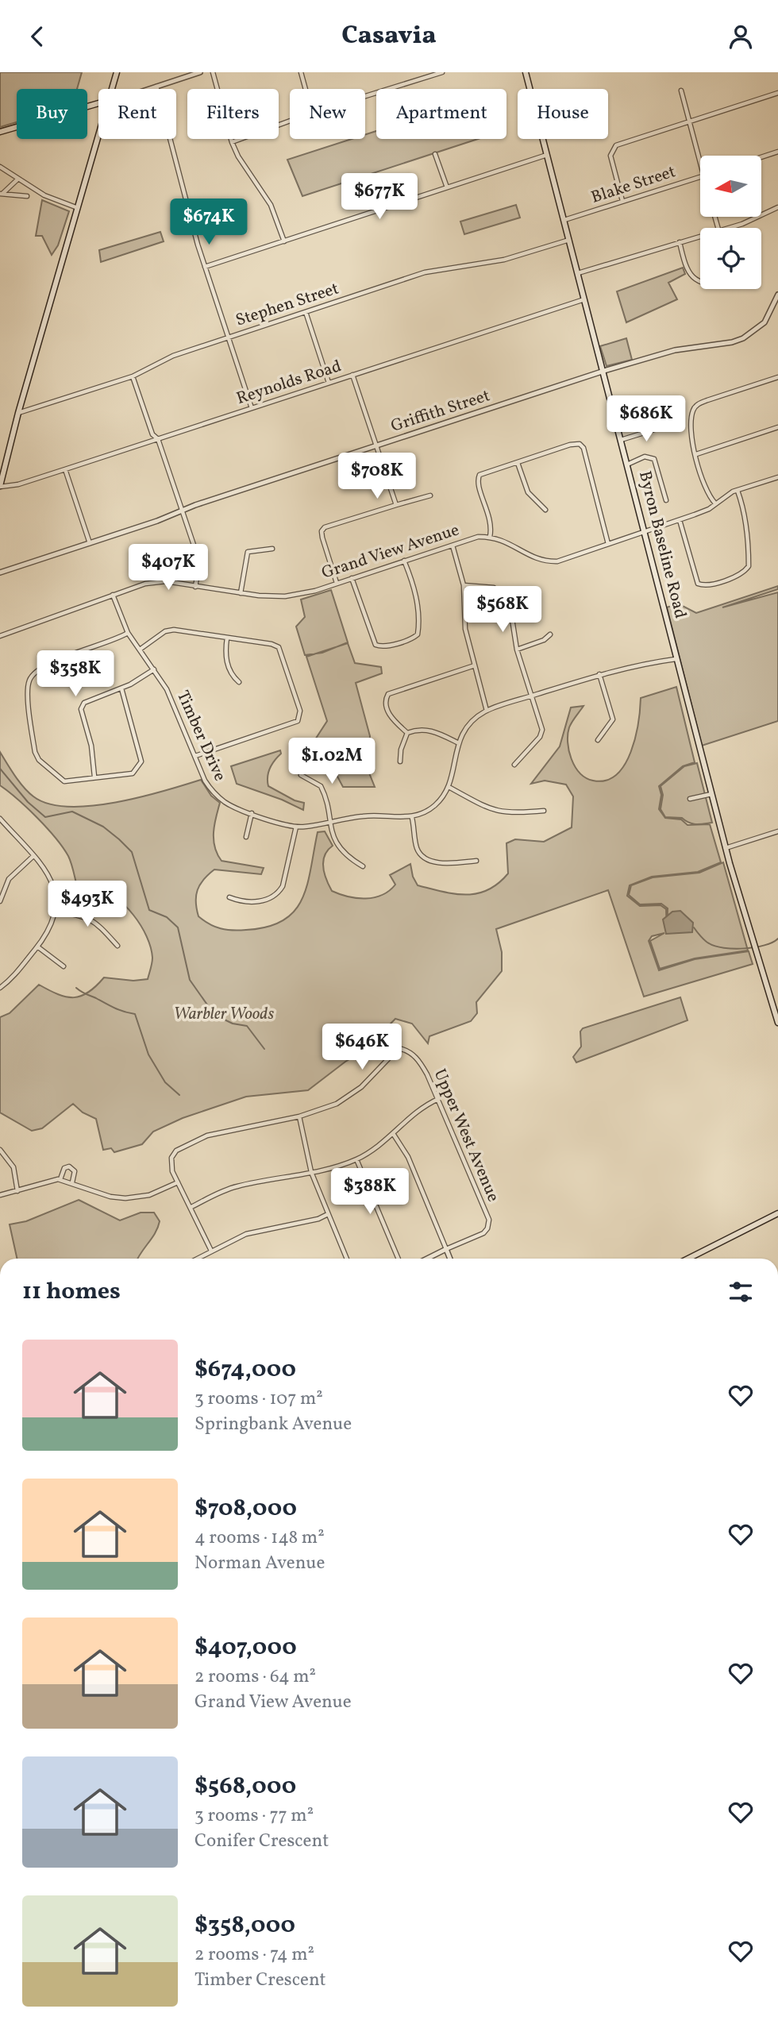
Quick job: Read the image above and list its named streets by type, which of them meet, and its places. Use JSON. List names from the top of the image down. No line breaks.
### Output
{"streets":{"main road":["Byron Baseline Road"],"street":["Blake Street","Stephen Street","Reynolds Road","Griffith Street","Grand View Avenue","Timber Drive","Upper West Avenue"]},"crossings":[["Blake Street","Byron Baseline Road"],["Stephen Street","Byron Baseline Road"],["Reynolds Road","Byron Baseline Road"],["Griffith Street","Byron Baseline Road"],["Grand View Avenue","Timber Drive"]],"parks":["Warbler Woods"],"north":"left","page":{"header":"Casavia","chip":["Buy","Rent","Filters","New","Apartment","House"],"price":["$677K","$674K","$686K","$708K","$407K","$568K","$358K","$1.02M","$493K","$646K","$388K"],"heading":"11 homes","list":[{"name":"$674,000","note":"3 rooms · 107 m² · Springbank Avenue"},{"name":"$708,000","note":"4 rooms · 148 m² · Norman Avenue"},{"name":"$407,000","note":"2 rooms · 64 m² · Grand View Avenue"},{"name":"$568,000","note":"3 rooms · 77 m² · Conifer Crescent"},{"name":"$358,000","note":"2 rooms · 74 m² · Timber Crescent"}]}}
